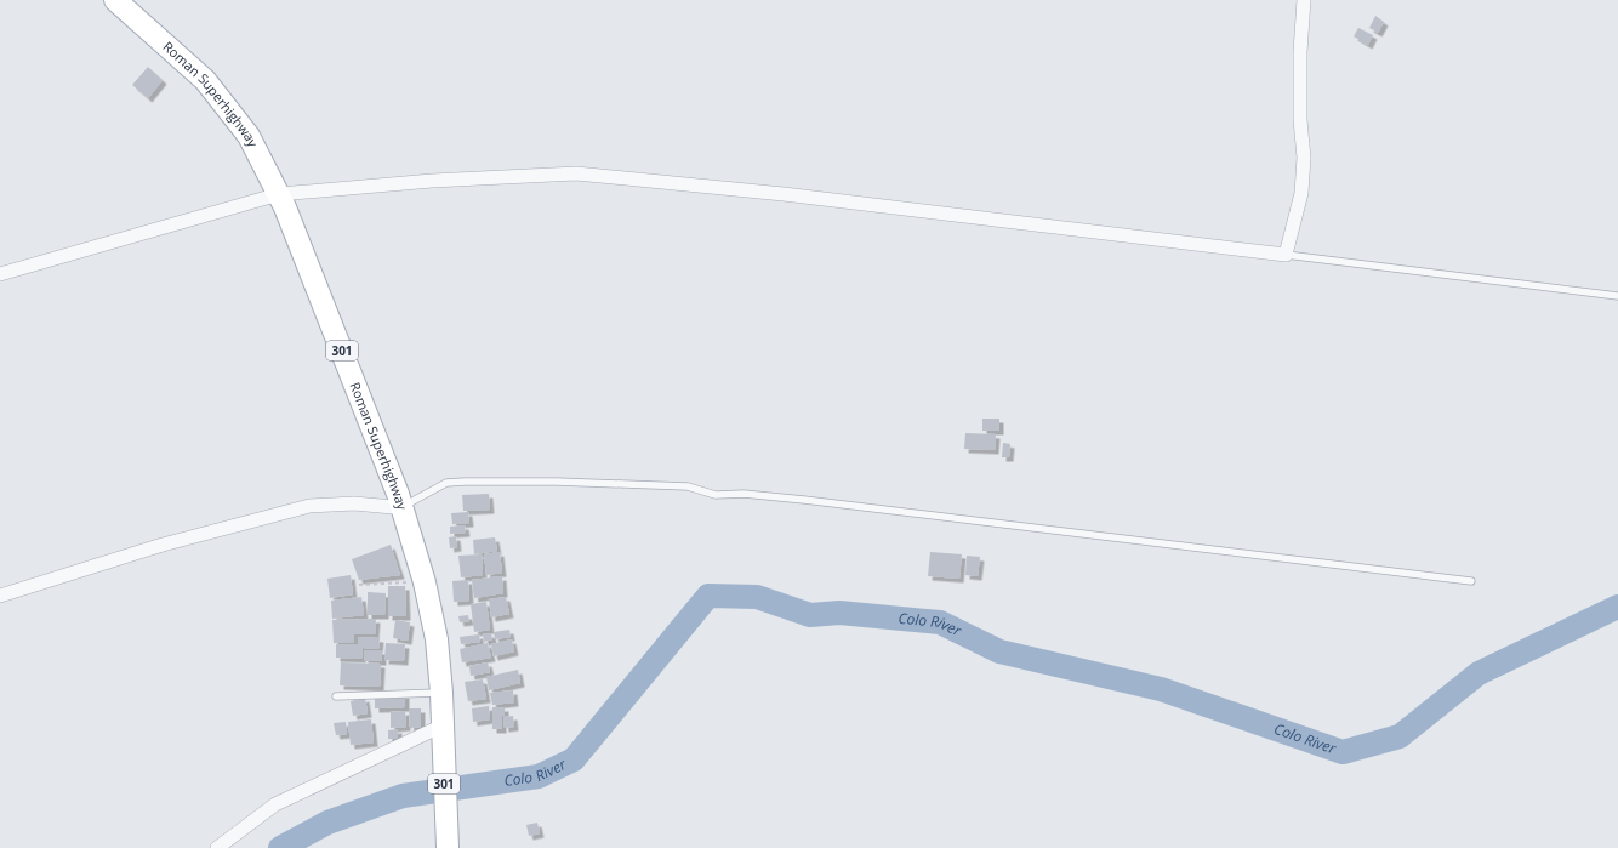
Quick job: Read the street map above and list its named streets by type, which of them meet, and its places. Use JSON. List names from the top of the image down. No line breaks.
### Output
{"streets":{"main road":["Roman Superhighway","301"]},"water":["Colo River"]}
